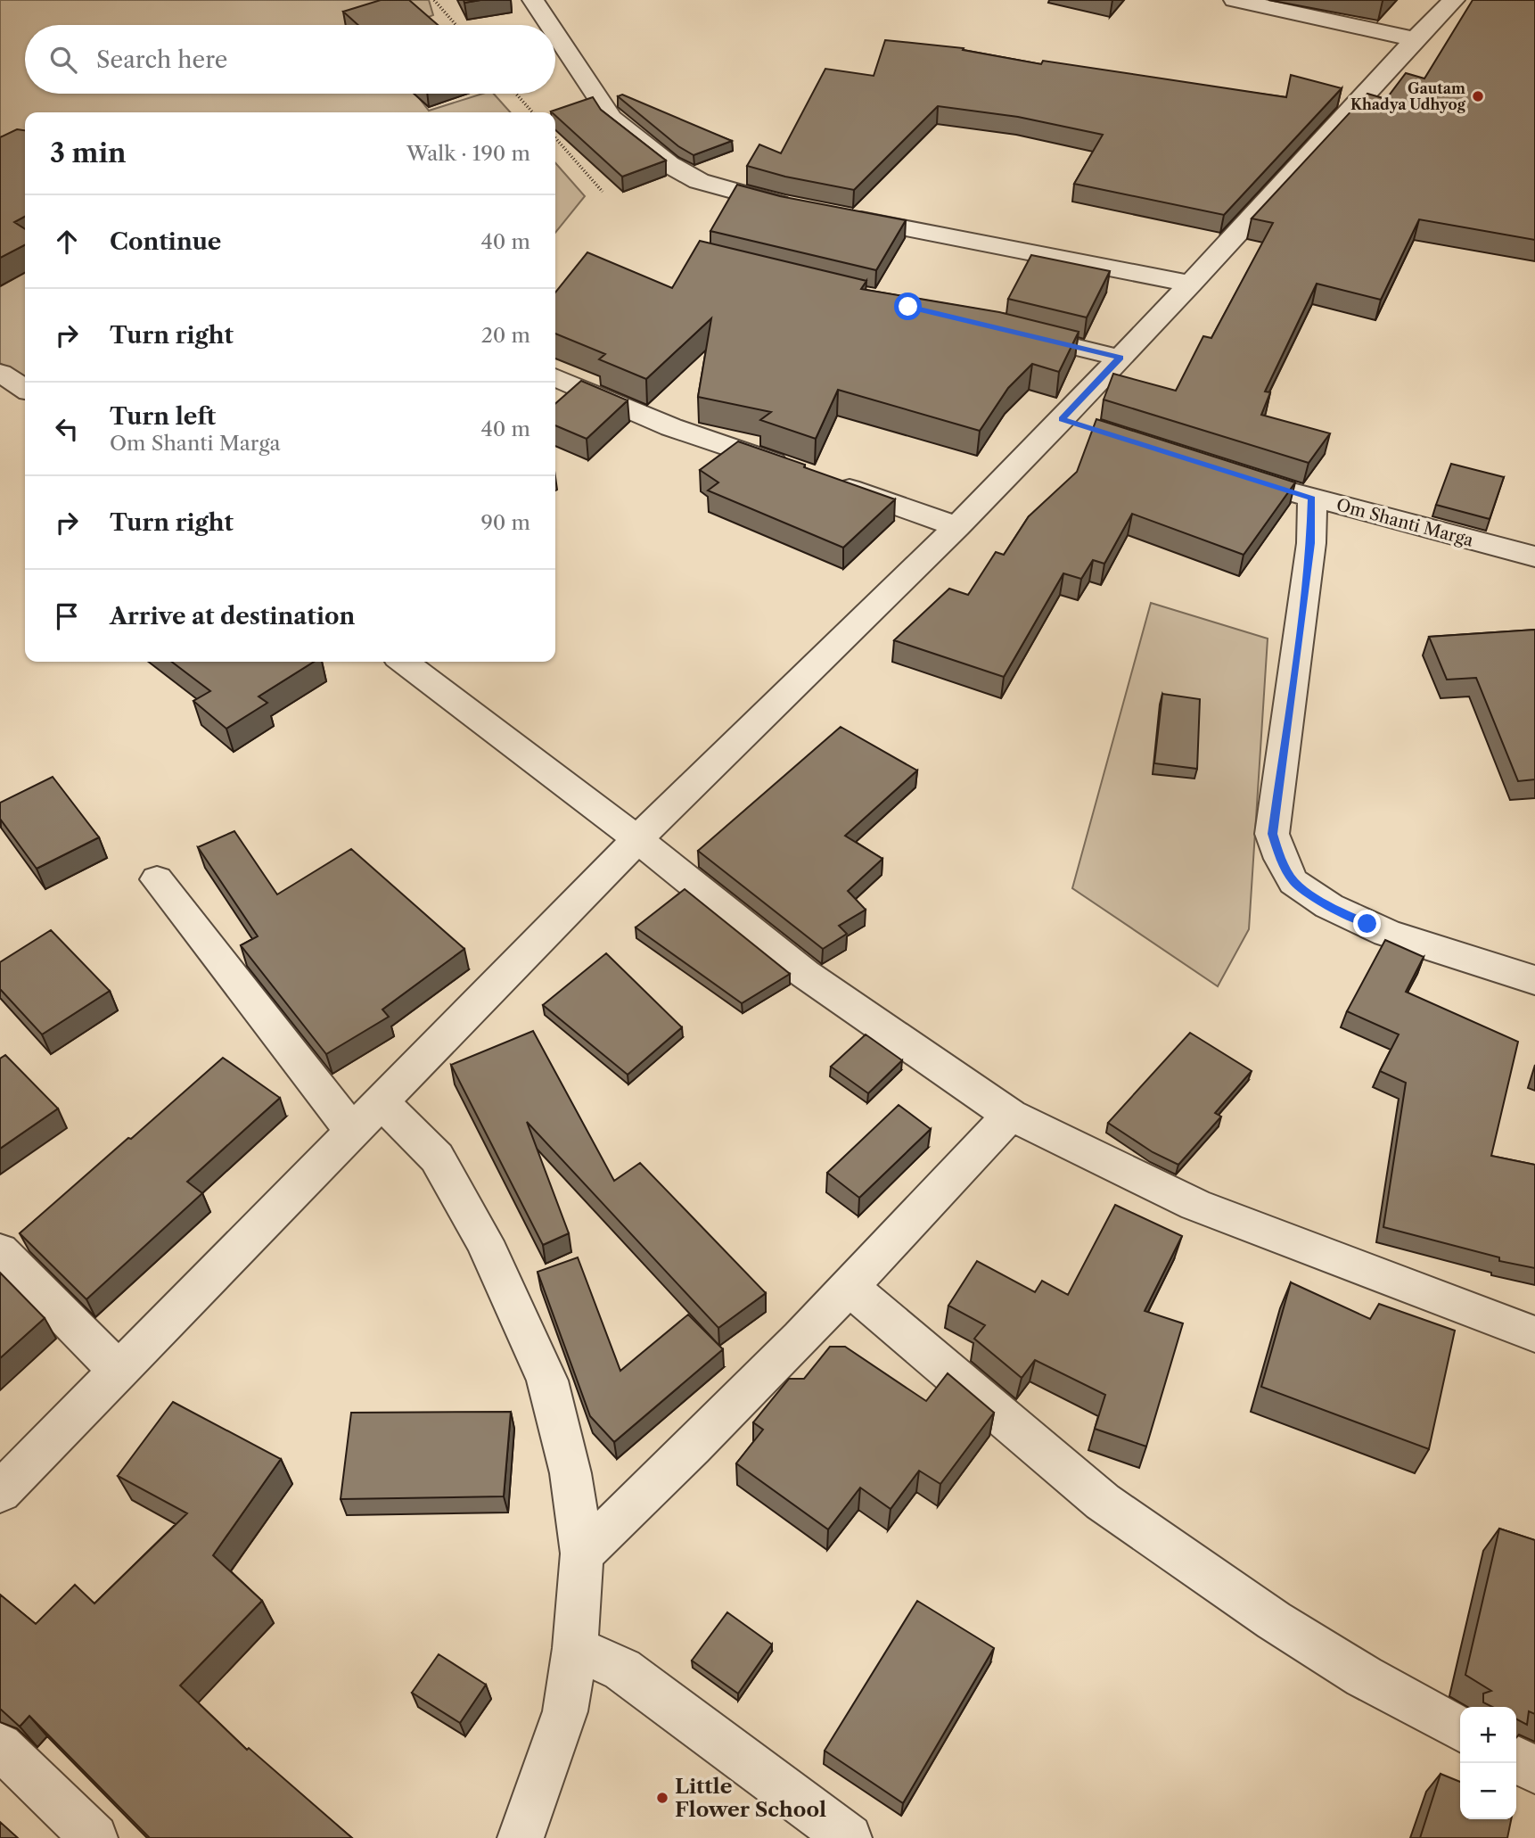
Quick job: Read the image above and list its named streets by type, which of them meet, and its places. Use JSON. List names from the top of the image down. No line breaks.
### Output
{"streets":{"street":["Om Shanti Marga"]},"places":["Gautam Khadya Udhyog","Little Flower School"],"page":{"search":"Search here","heading":["3 min","Walk · 190 m"],"list":[["Continue","40 m"],["Turn right","20 m"],["Turn left","Om Shanti Marga","40 m"],["Turn right","90 m"],"Arrive at destination"],"map_buttons":["+","−"]}}
